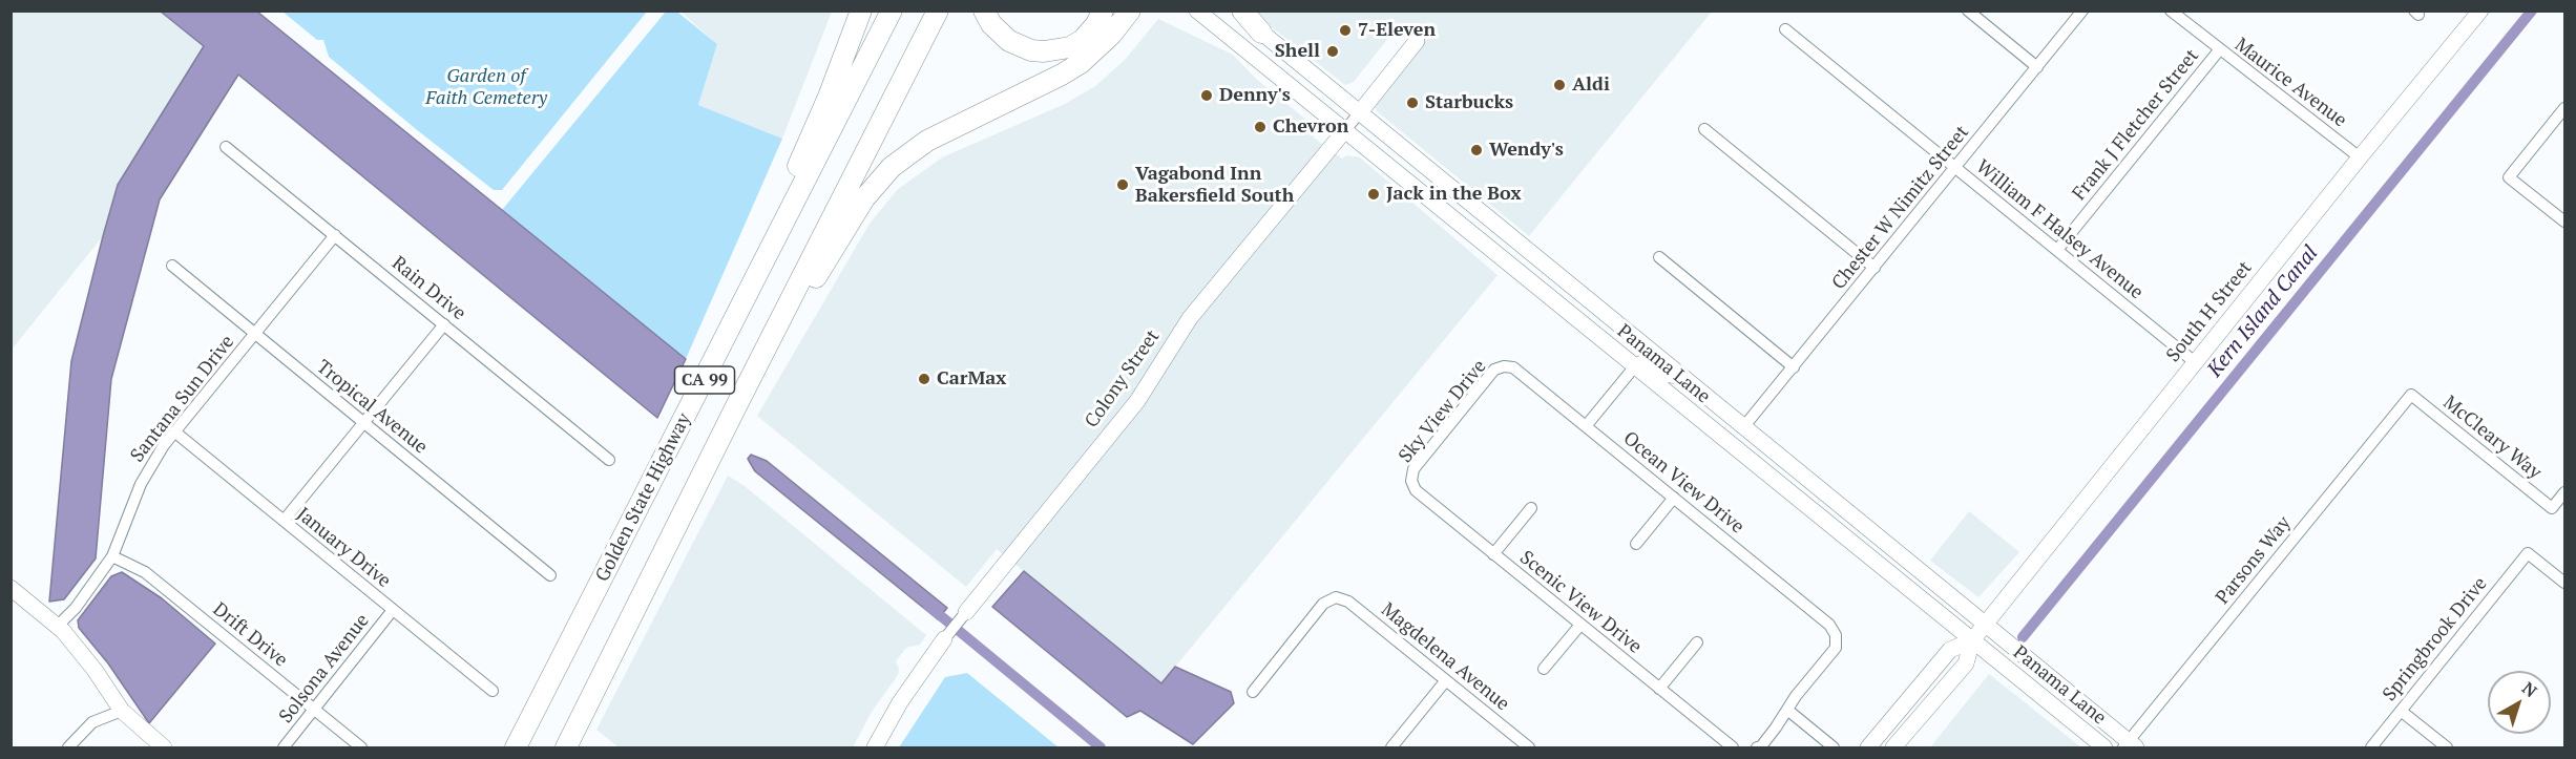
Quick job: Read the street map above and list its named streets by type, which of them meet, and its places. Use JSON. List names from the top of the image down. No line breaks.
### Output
{"streets":{"highway":["CA 99","Golden State Highway"],"main road":["South H Street","Panama Lane","Colony Street"],"street":["Maurice Avenue","Frank J Fletcher Street","Chester W Nimitz Street","William F Halsey Avenue","Rain Drive","Santana Sun Drive","Tropical Avenue","Sky View Drive","McCleary Way","Ocean View Drive","January Drive","Parsons Way","Scenic View Drive","Drift Drive","Springbrook Drive","Magdelena Avenue","Solsona Avenue"]},"crossings":[["Maurice Avenue","Frank J Fletcher Street"],["Maurice Avenue","South H Street"],["Frank J Fletcher Street","William F Halsey Avenue"],["Chester W Nimitz Street","William F Halsey Avenue"],["Chester W Nimitz Street","Panama Lane"],["William F Halsey Avenue","South H Street"],["Rain Drive","Santana Sun Drive"],["South H Street","Panama Lane"],["Panama Lane","Colony Street"],["Panama Lane","Parsons Way"],["Santana Sun Drive","Tropical Avenue"],["Santana Sun Drive","January Drive"],["Santana Sun Drive","Drift Drive"],["Sky View Drive","Ocean View Drive"],["Sky View Drive","Scenic View Drive"],["McCleary Way","Parsons Way"],["January Drive","Solsona Avenue"],["Drift Drive","Solsona Avenue"]],"water":["Kern Island Canal"],"parks":["Garden of Faith Cemetery"],"places":["7-Eleven","Shell","Aldi","Denny's","Starbucks","Chevron","Wendy's","Vagabond Inn Bakersfield South","Jack in the Box","CarMax"],"north":"top right"}
